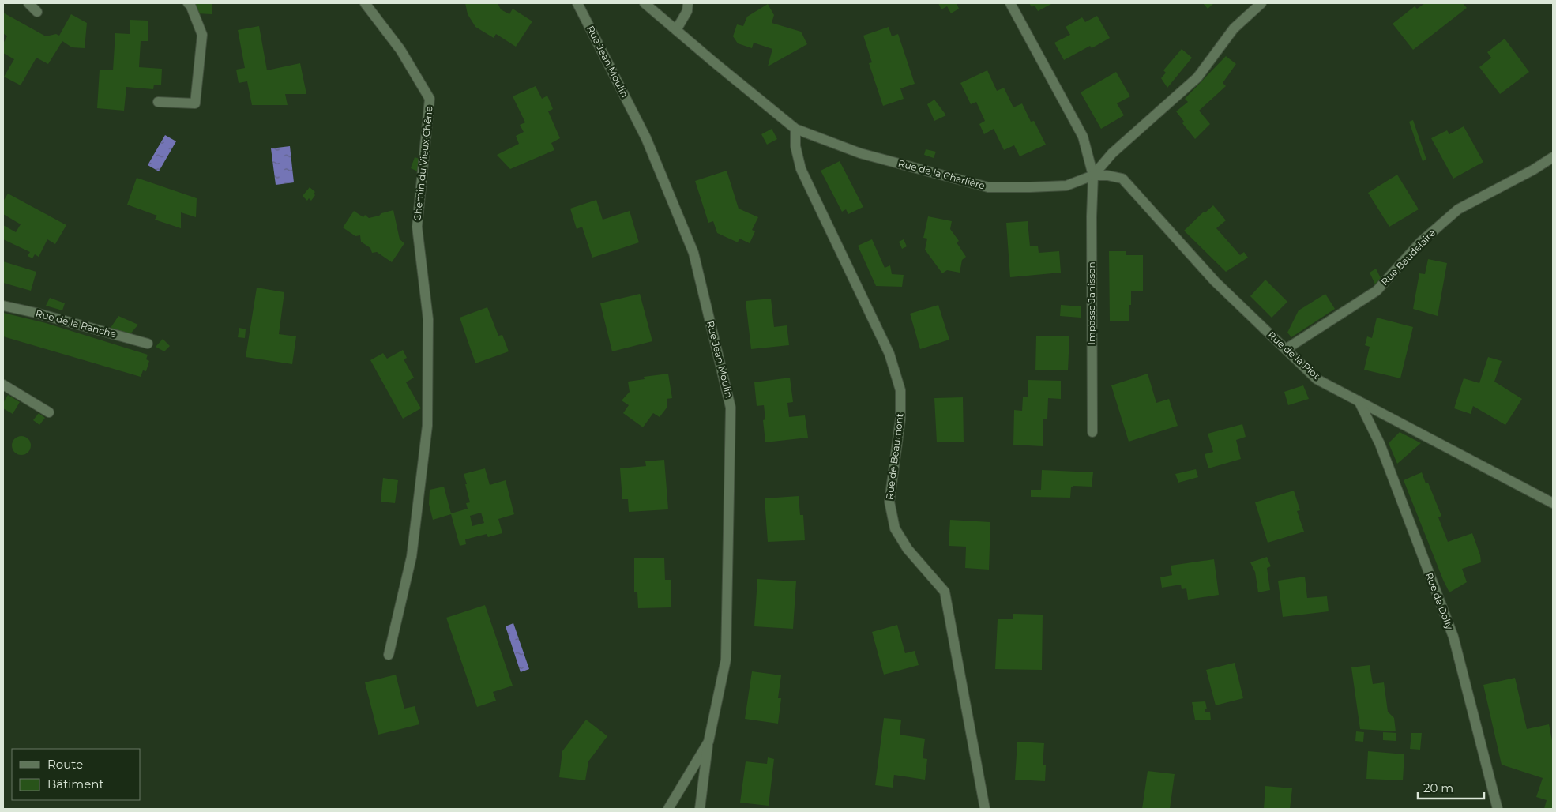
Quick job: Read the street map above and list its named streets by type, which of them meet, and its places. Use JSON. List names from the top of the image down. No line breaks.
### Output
{"streets":{"street":["Rue Jean Moulin","Chemin du Vieux Chêne","Rue de la Charlière","Rue Baudelaire","Impasse Janisson","Rue de la Ranche","Rue de la Piot","Rue de Beaumont","Rue de Dolly"]},"crossings":[["Rue de la Charlière","Impasse Janisson"],["Rue de la Charlière","Rue de la Piot"],["Rue de la Charlière","Rue de Beaumont"],["Rue Baudelaire","Rue de la Piot"],["Impasse Janisson","Rue de la Piot"],["Rue de la Piot","Rue de Dolly"]],"legend":["Route","Bâtiment"],"scale_bar":"20 m"}
